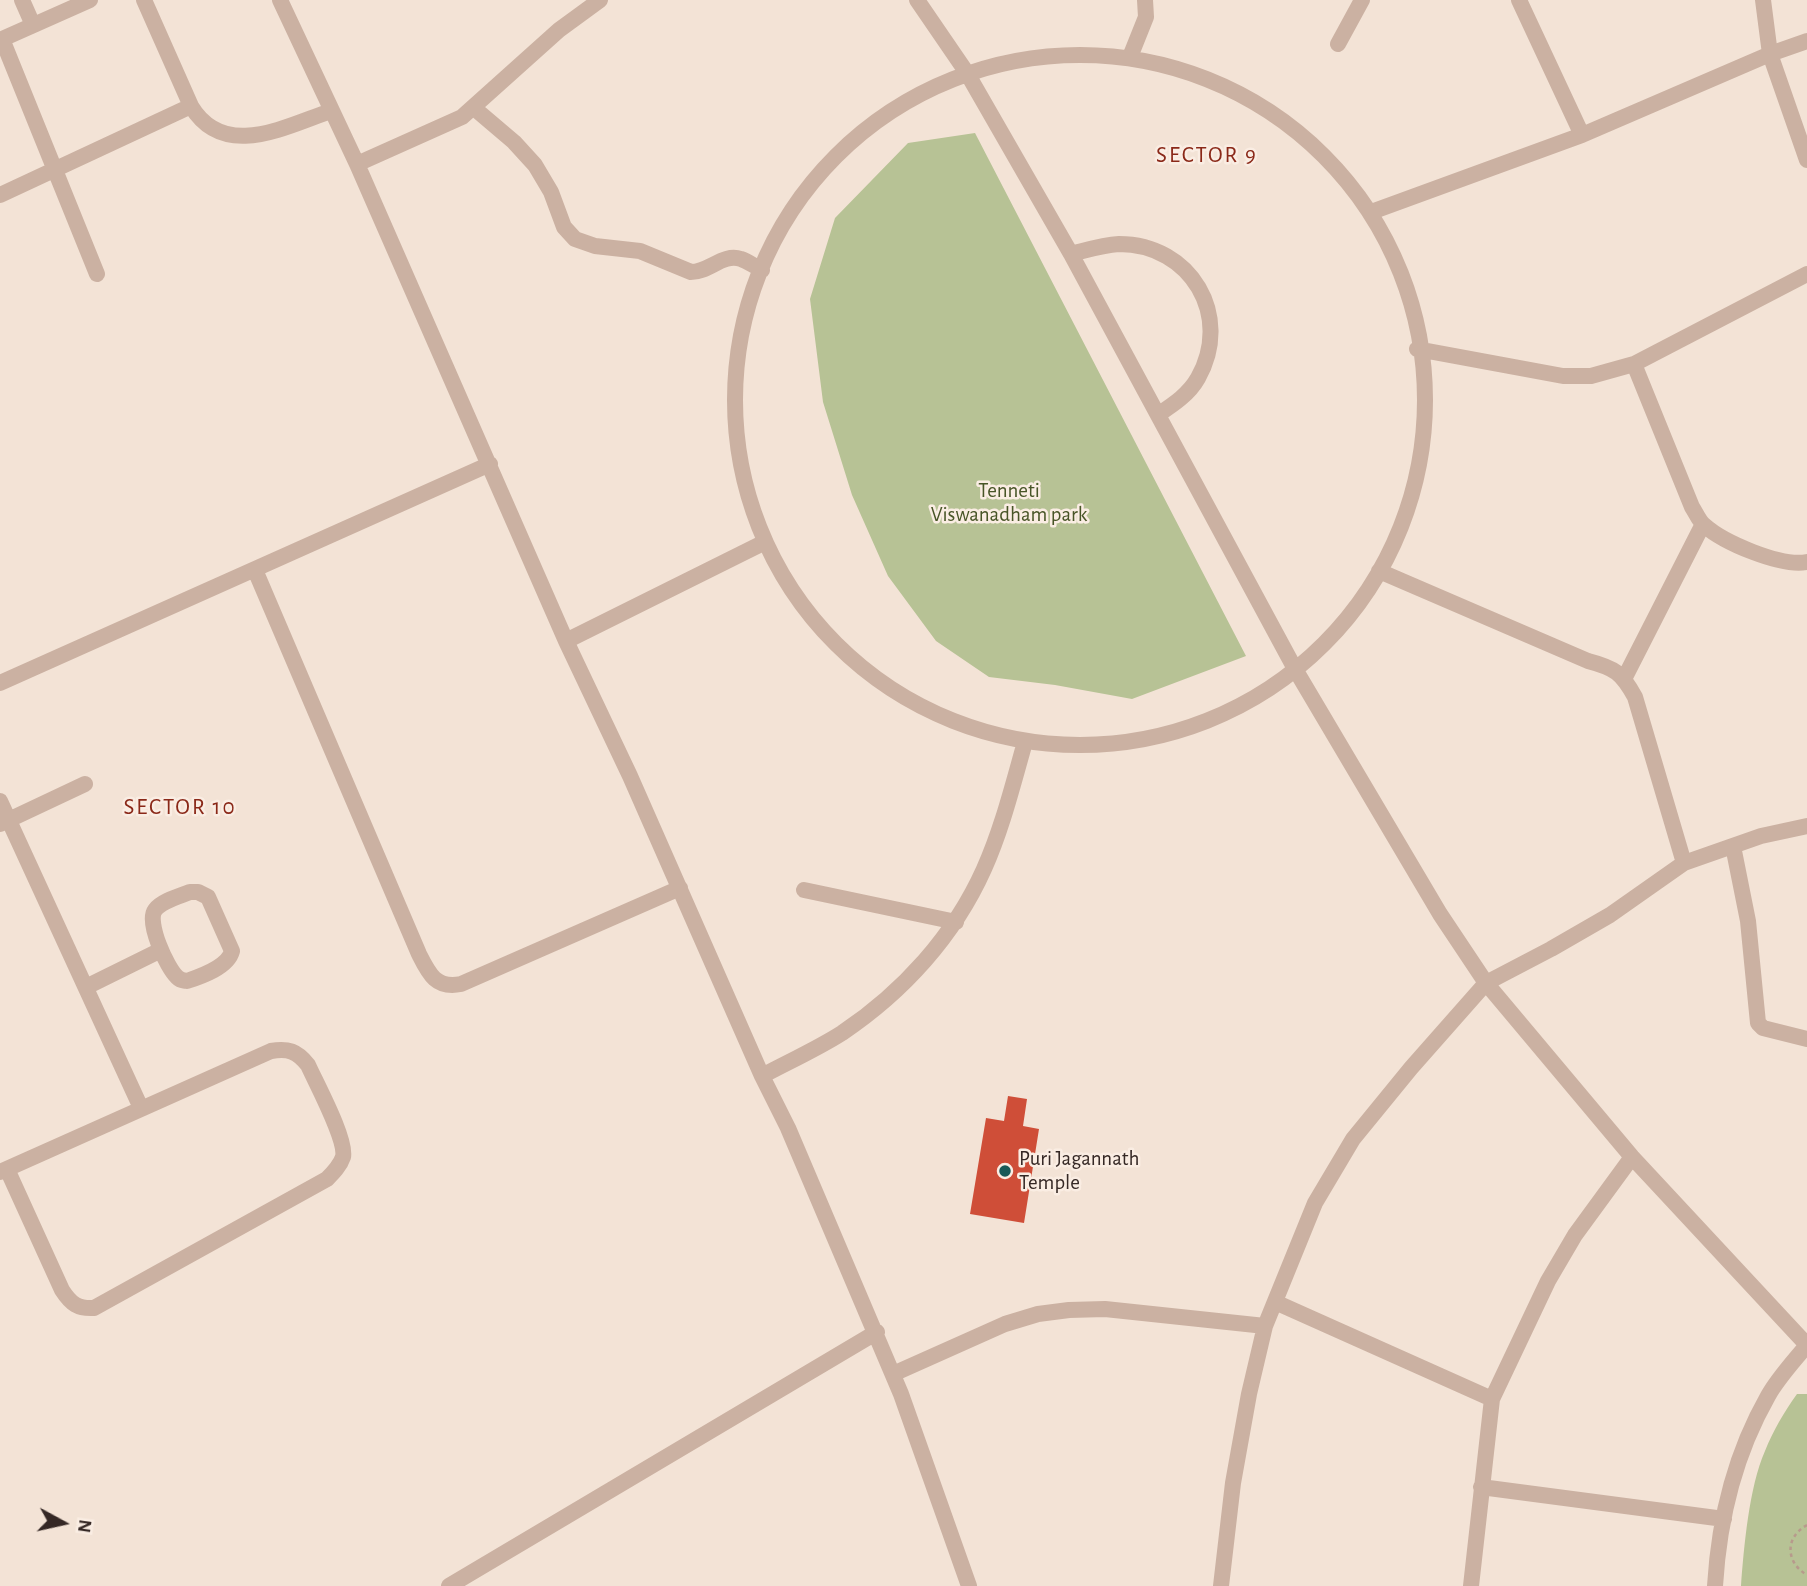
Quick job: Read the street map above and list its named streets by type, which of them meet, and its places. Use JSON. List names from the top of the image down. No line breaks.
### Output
{"districts":["SECTOR 9","SECTOR 10"],"parks":["Tenneti Viswanadham park"],"places":["Puri Jagannath Temple"],"north":"right"}
